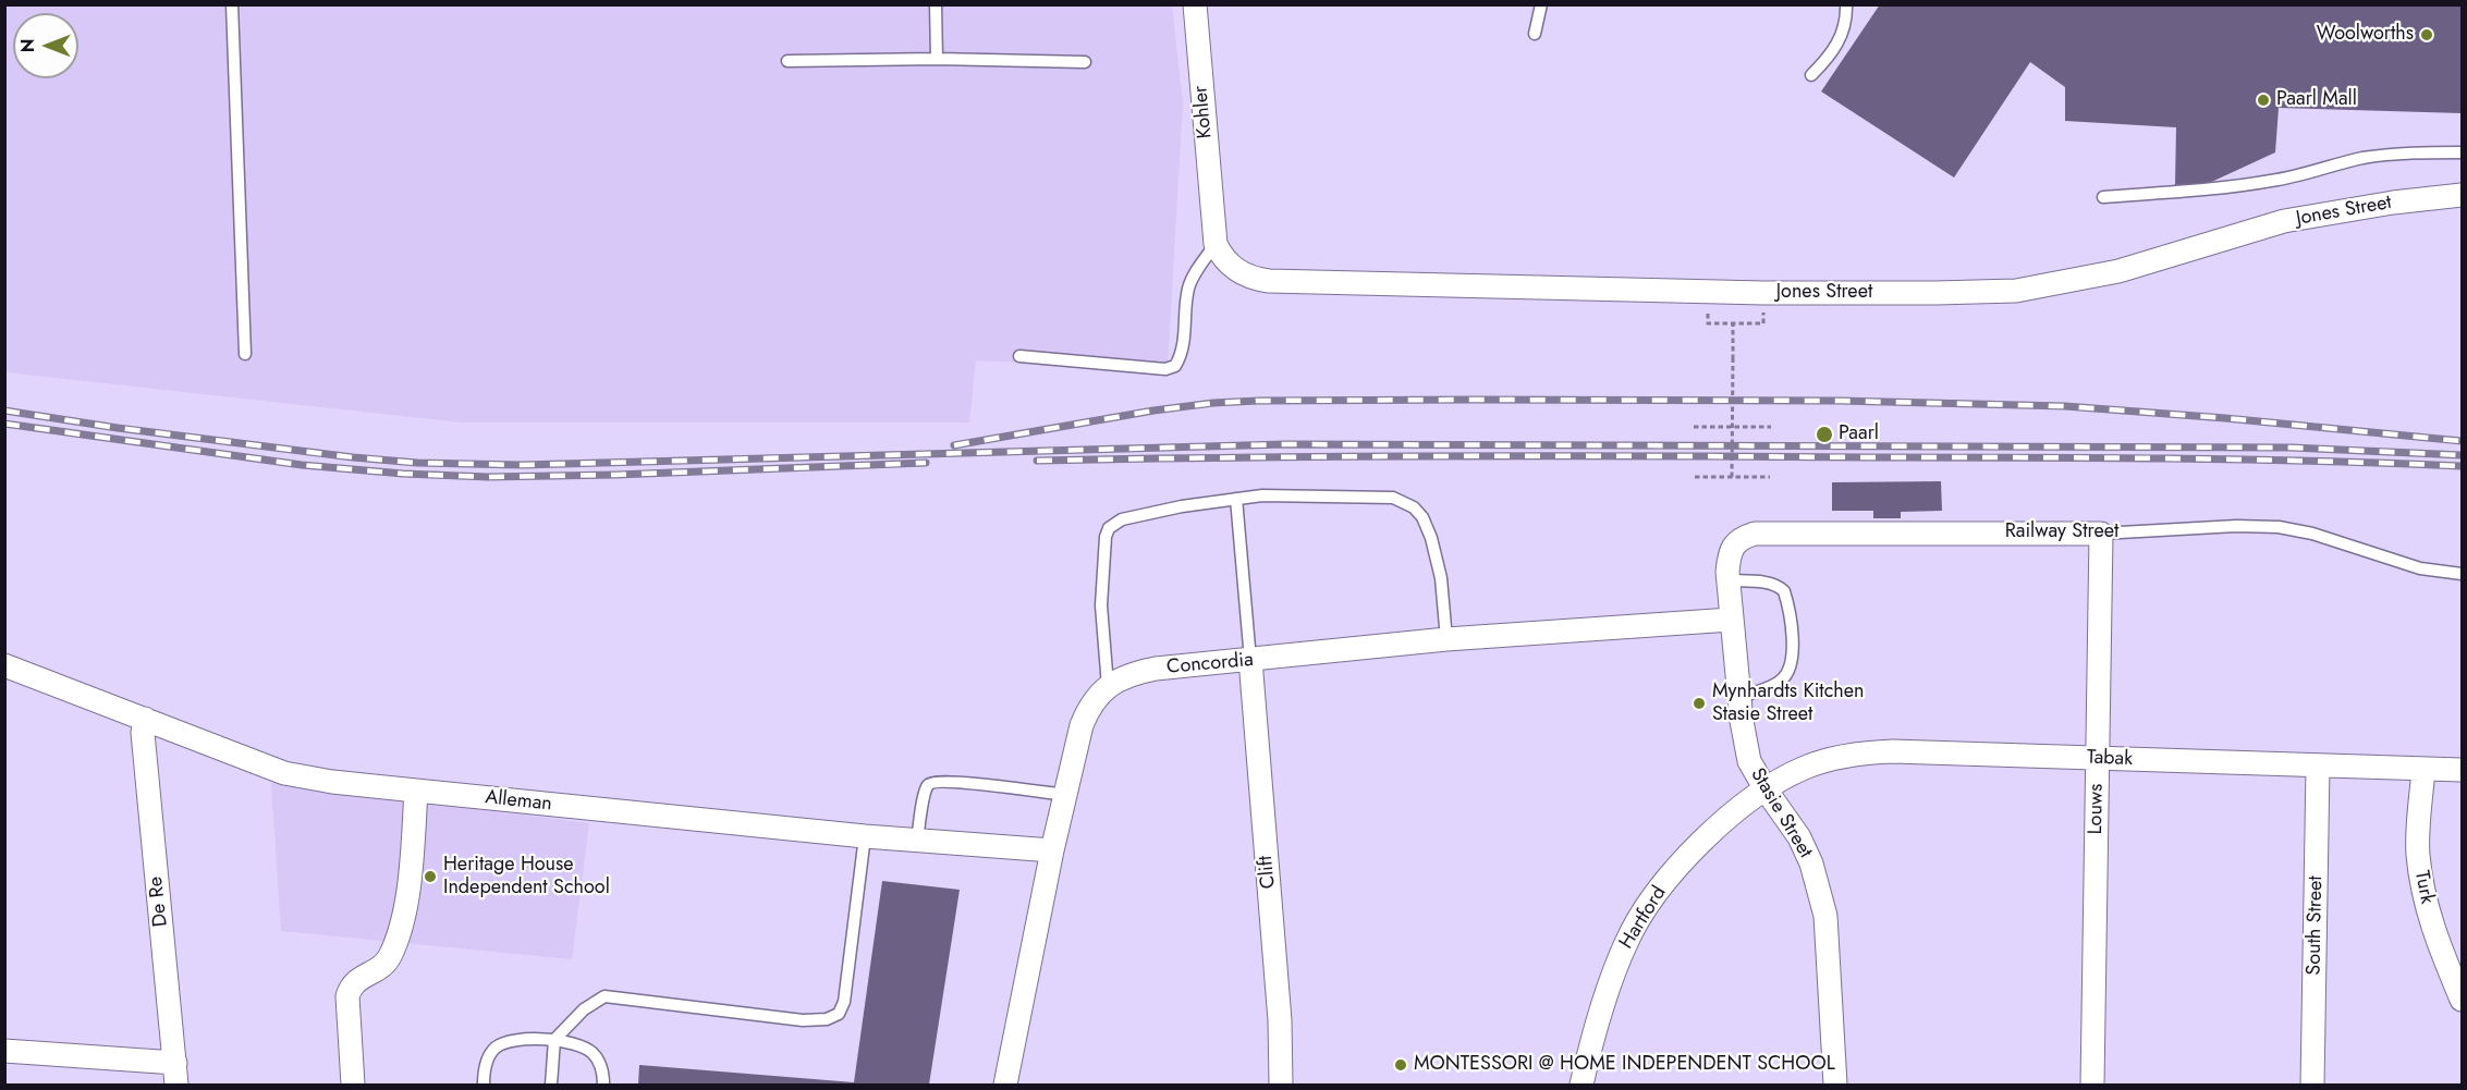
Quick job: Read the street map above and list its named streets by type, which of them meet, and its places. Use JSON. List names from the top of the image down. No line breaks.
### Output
{"streets":{"street":["Kohler","Jones Street","Railway Street","Concordia","Tabak","Alleman","Louws","Stasie Street","Clift","Turk","De Re","Hartford","South Street"]},"crossings":[["Kohler","Jones Street"],["Railway Street","Concordia"],["Railway Street","Louws"],["Railway Street","Stasie Street"],["Concordia","Alleman"],["Concordia","Stasie Street"],["Concordia","Clift"],["Tabak","Louws"],["Tabak","Stasie Street"],["Tabak","Turk"],["Tabak","Hartford"],["Tabak","South Street"],["Alleman","De Re"],["Stasie Street","Hartford"]],"places":["Woolworths","Paarl Mall","Paarl","Mynhardts Kitchen Stasie Street","Heritage House Independent School","MONTESSORI @ HOME INDEPENDENT SCHOOL"],"north":"left"}
